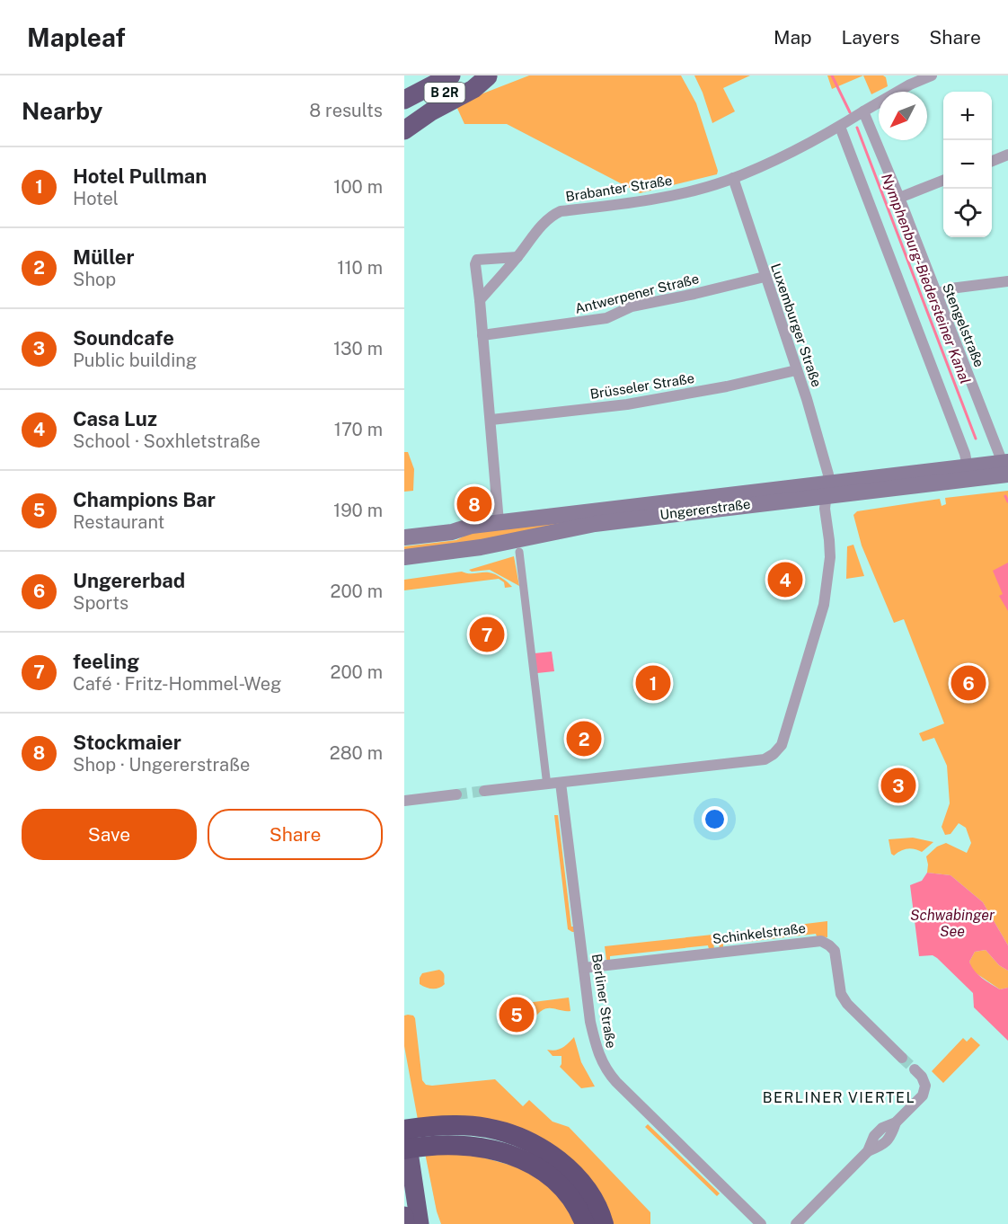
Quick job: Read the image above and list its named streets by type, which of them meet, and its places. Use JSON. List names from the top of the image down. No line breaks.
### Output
{"streets":{"highway":["B 2R"],"main road":["Ungererstraße"],"street":["Brabanter Straße","Antwerpener Straße","Luxemburger Straße","Stengelstraße","Brüsseler Straße","Schinkelstraße","Berliner Straße"]},"crossings":[["Brabanter Straße","Luxemburger Straße"],["Antwerpener Straße","Luxemburger Straße"],["Luxemburger Straße","Brüsseler Straße"],["Luxemburger Straße","Ungererstraße"],["Luxemburger Straße","Berliner Straße"],["Stengelstraße","Ungererstraße"],["Schinkelstraße","Berliner Straße"]],"districts":["BERLINER VIERTEL"],"water":["Nymphenburg-Biedersteiner Kanal","Schwabinger See"],"north":"bottom left","page":{"header":"Mapleaf","nav":["Map","Layers","Share"],"heading":["Nearby","8 results"],"map_buttons":["+","−"],"list":[{"mark":"1","name":"Hotel Pullman","note":"Hotel","value":"100 m"},{"mark":"2","name":"Müller","note":"Shop","value":"110 m"},{"mark":"3","name":"Soundcafe","note":"Public building","value":"130 m"},{"mark":"4","name":"Casa Luz","note":"School · Soxhletstraße","value":"170 m"},{"mark":"5","name":"Champions Bar","note":"Restaurant","value":"190 m"},{"mark":"6","name":"Ungererbad","note":"Sports","value":"200 m"},{"mark":"7","name":"feeling","note":"Café · Fritz-Hommel-Weg","value":"200 m"},{"mark":"8","name":"Stockmaier","note":"Shop · Ungererstraße","value":"280 m"}],"pins":["8","4","7","1","6","2","3","5"],"buttons":["Save","Share"]}}
